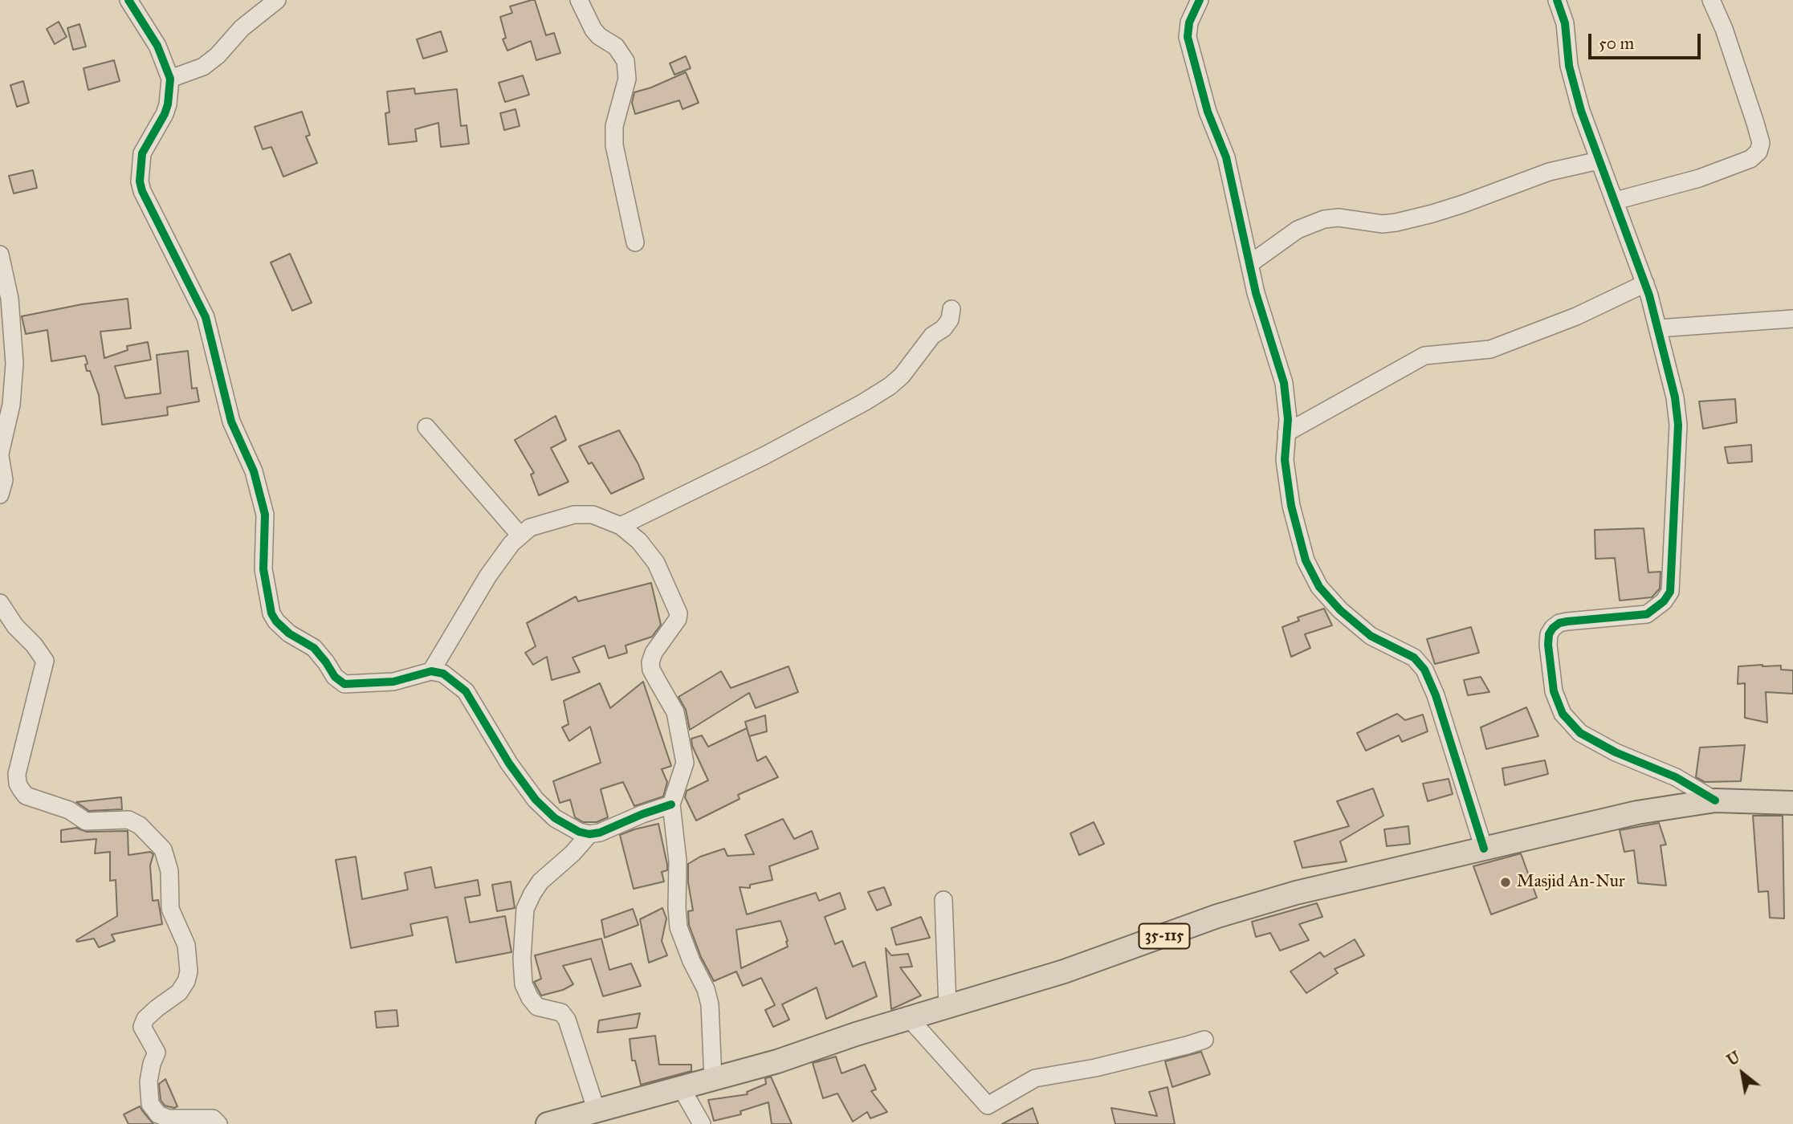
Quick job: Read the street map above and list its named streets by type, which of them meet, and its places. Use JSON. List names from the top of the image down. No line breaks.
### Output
{"streets":{"main road":["35-115"]},"places":["Masjid An-Nur"],"scale_bar":"50 m","north":"top left"}
